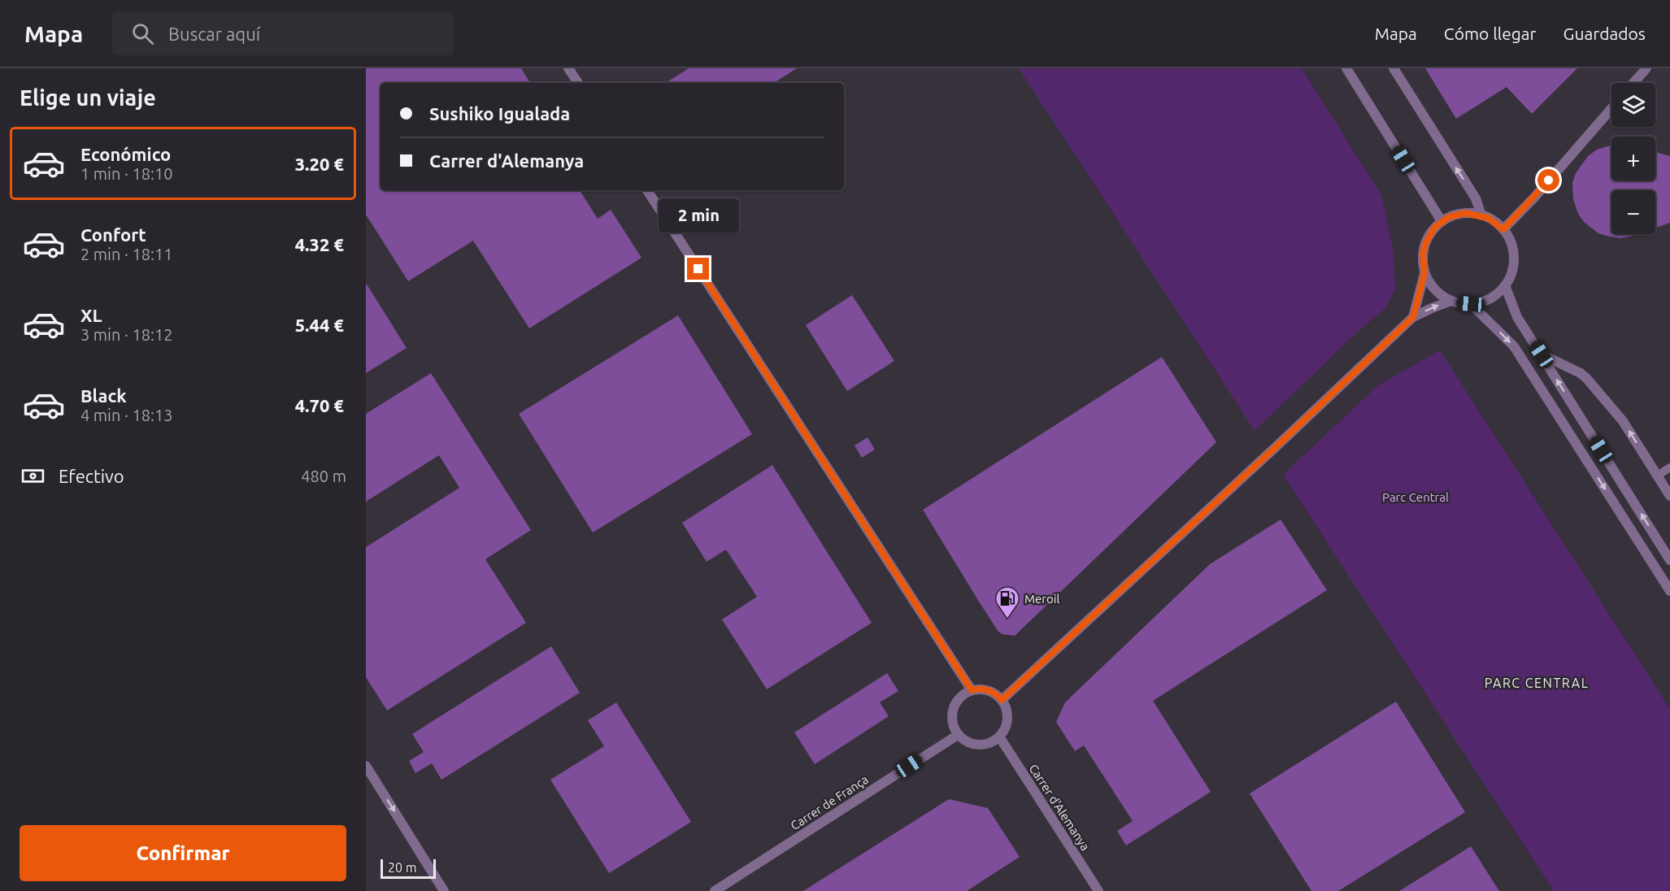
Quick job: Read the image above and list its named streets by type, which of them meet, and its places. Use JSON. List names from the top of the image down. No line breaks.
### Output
{"streets":{"street":["Carrer de França","Carrer d'Alemanya"]},"crossings":[["Carrer de França","Carrer d'Alemanya"]],"districts":["PARC CENTRAL"],"parks":["Parc Central"],"places":{"fuel station":["Meroil"]},"scale_bar":"20 m","page":{"header":"Mapa","search":"Buscar aquí","nav":["Mapa","Cómo llegar","Guardados"],"heading":"Elige un viaje","map_buttons":["+","−"],"banner":["Sushiko Igualada","Carrer d'Alemanya"],"list":[{"name":"Económico","note":"1 min · 18:10","value":"3.20 €"},{"name":"Confort","note":"2 min · 18:11","value":"4.32 €"},{"name":"XL","note":"3 min · 18:12","value":"5.44 €"},{"name":"Black","note":"4 min · 18:13","value":"4.70 €"}],"bubble":"2 min","pay":["Efectivo","480 m"],"buttons":"Confirmar","scale":"20 m"}}
